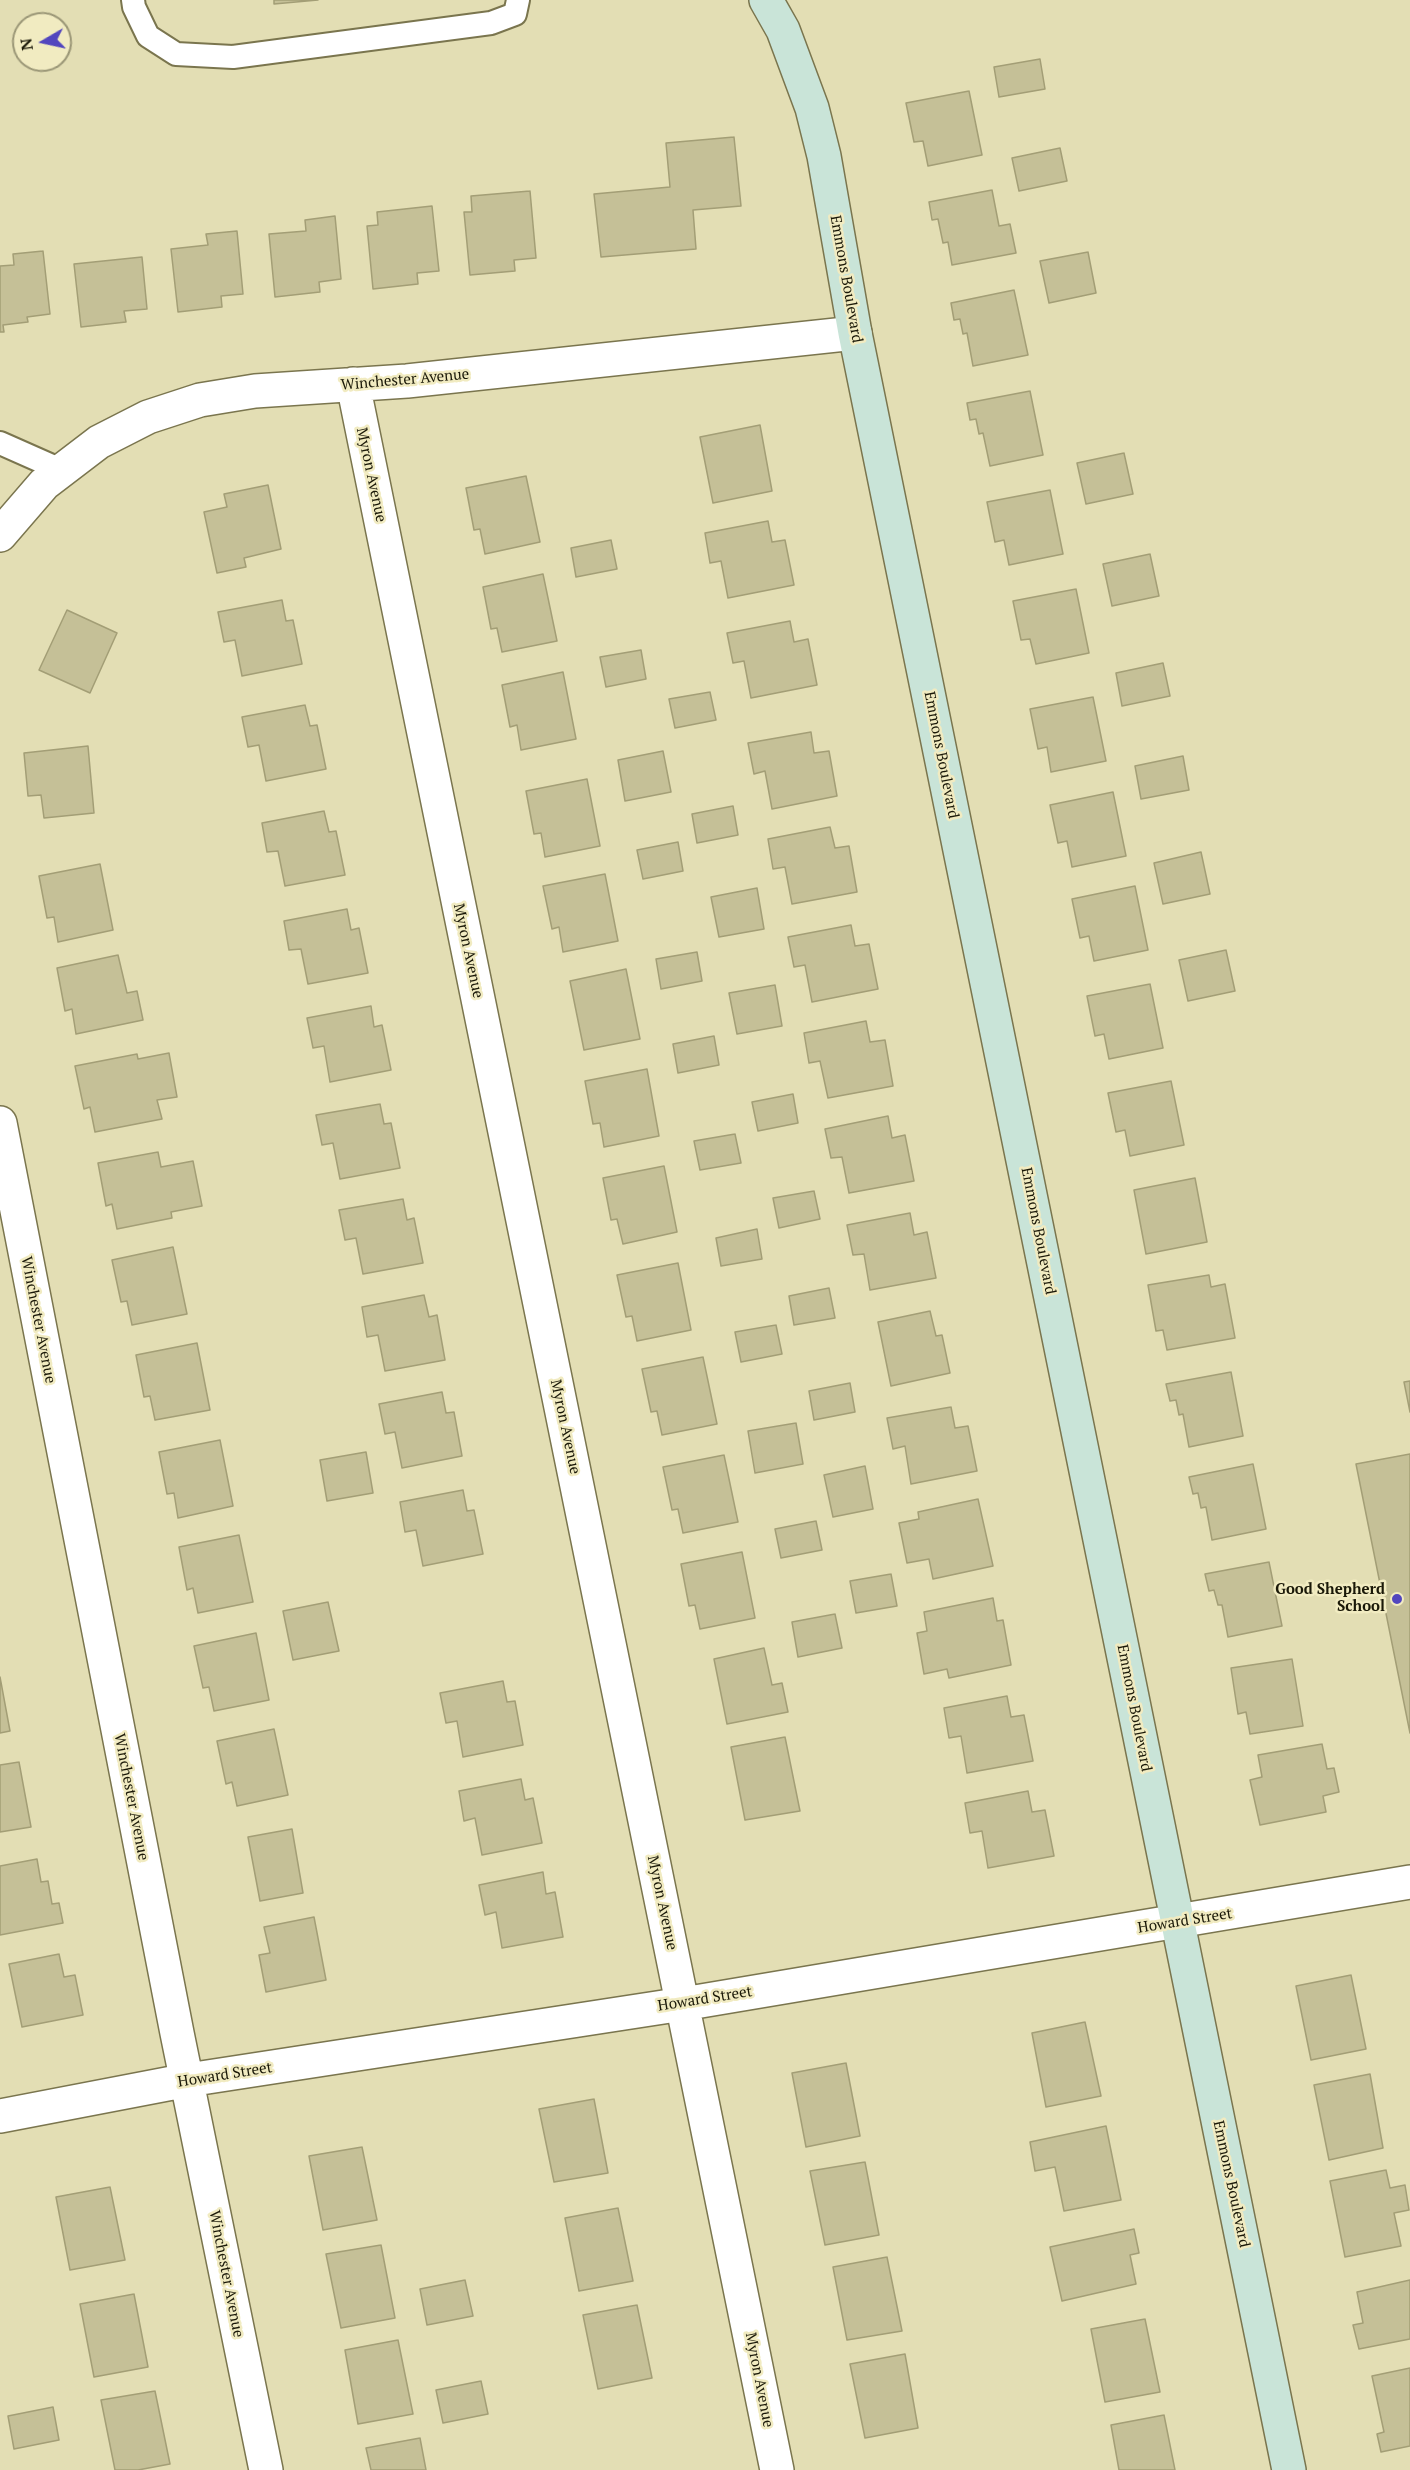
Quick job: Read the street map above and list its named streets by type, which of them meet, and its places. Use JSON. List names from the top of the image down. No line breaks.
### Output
{"streets":{"street":["Emmons Boulevard","Winchester Avenue","Myron Avenue","Howard Street"]},"crossings":[["Emmons Boulevard","Winchester Avenue"],["Emmons Boulevard","Howard Street"],["Winchester Avenue","Myron Avenue"],["Winchester Avenue","Howard Street"],["Myron Avenue","Howard Street"]],"places":["Good Shepherd School"],"north":"left"}
